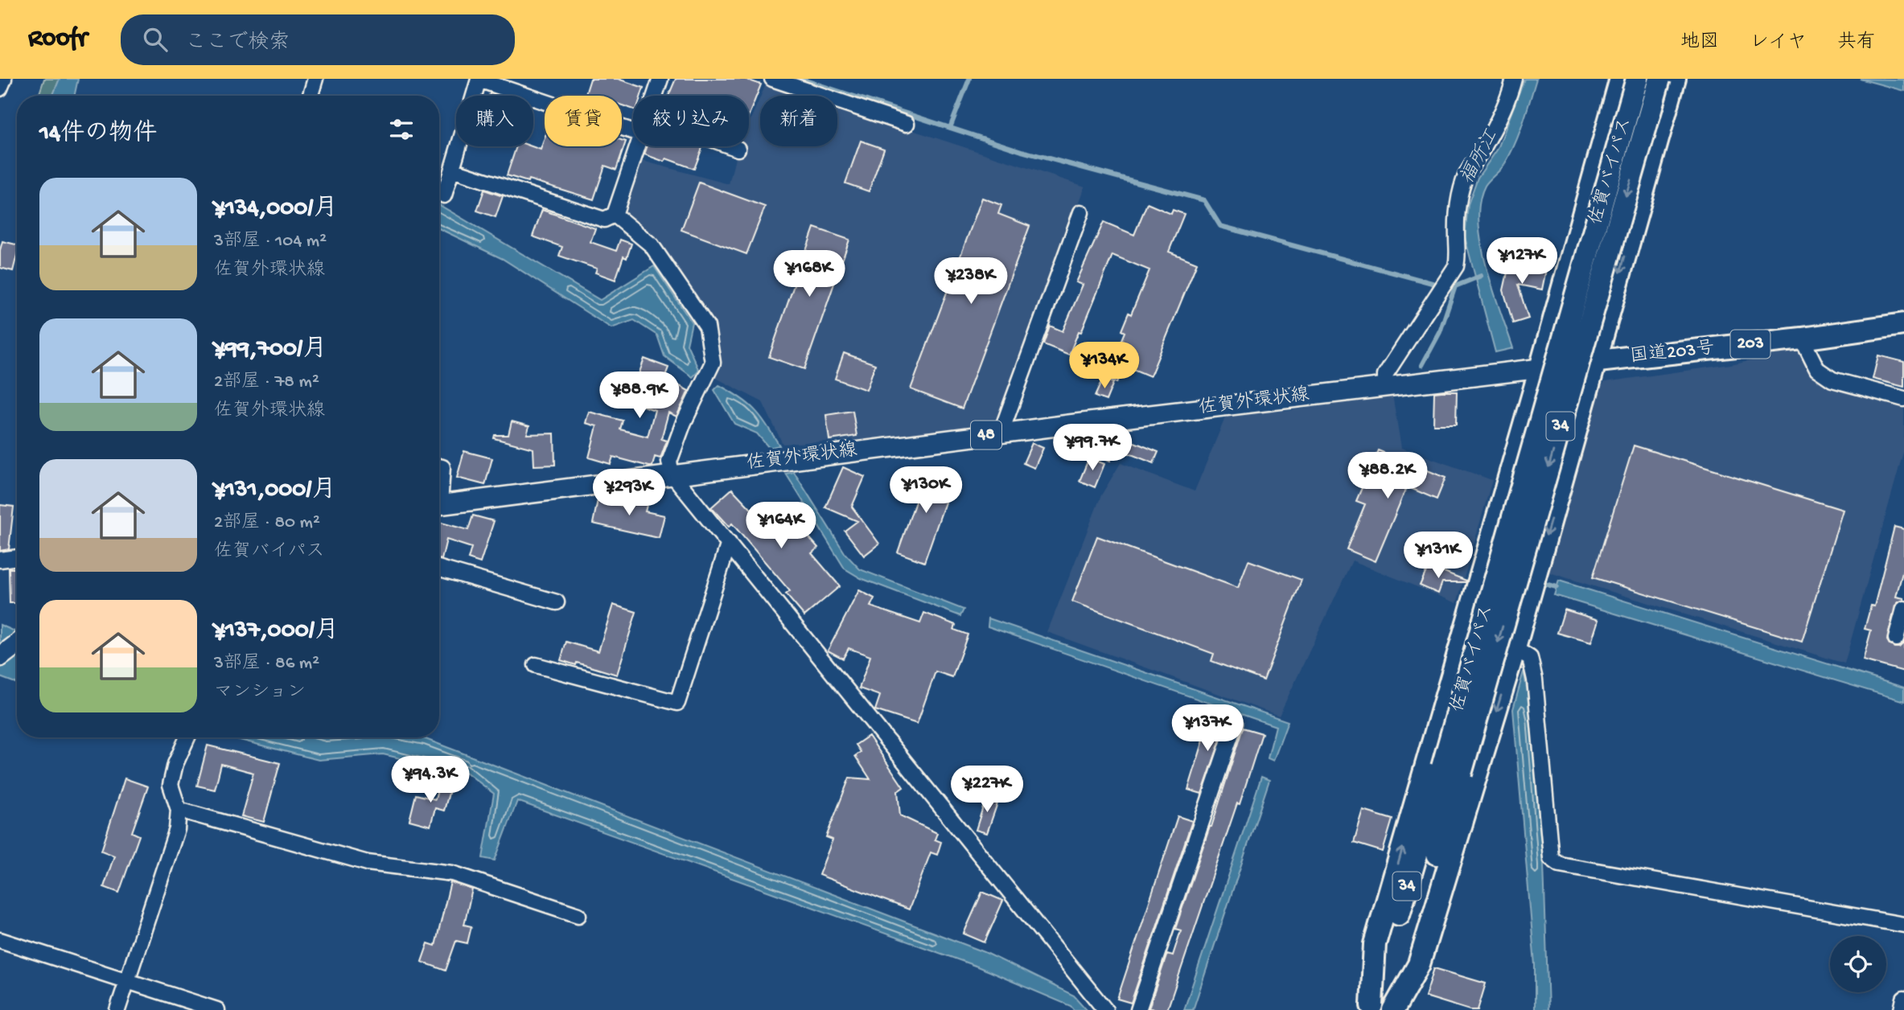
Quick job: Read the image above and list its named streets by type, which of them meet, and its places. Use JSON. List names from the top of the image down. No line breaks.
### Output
{"streets":{"highway":["佐賀バイパス","203","国道203号","34"],"main road":["佐賀外環状線","48"]},"crossings":[["佐賀バイパス","34"],["国道203号","佐賀外環状線"],["国道203号","34"],["佐賀外環状線","34"]],"water":["福所江"],"page":{"header":"Roofr","search":"ここで検索","nav":["地図","レイヤ","共有"],"chip":["購入","賃貸","絞り込み","新着"],"heading":"14件の物件","list":[{"name":"¥134,000/月","note":"3部屋 · 104 m² · 佐賀外環状線"},{"name":"¥99,700/月","note":"2部屋 · 78 m² · 佐賀外環状線"},{"name":"¥131,000/月","note":"2部屋 · 80 m² · 佐賀バイパス"},{"name":"¥137,000/月","note":"3部屋 · 86 m² · マンション"}],"price":["¥127K","¥168K","¥238K","¥134K","¥88.9K","¥99.7K","¥88.2K","¥130K","¥293K","¥164K","¥131K","¥137K","¥94.3K","¥227K"]}}
